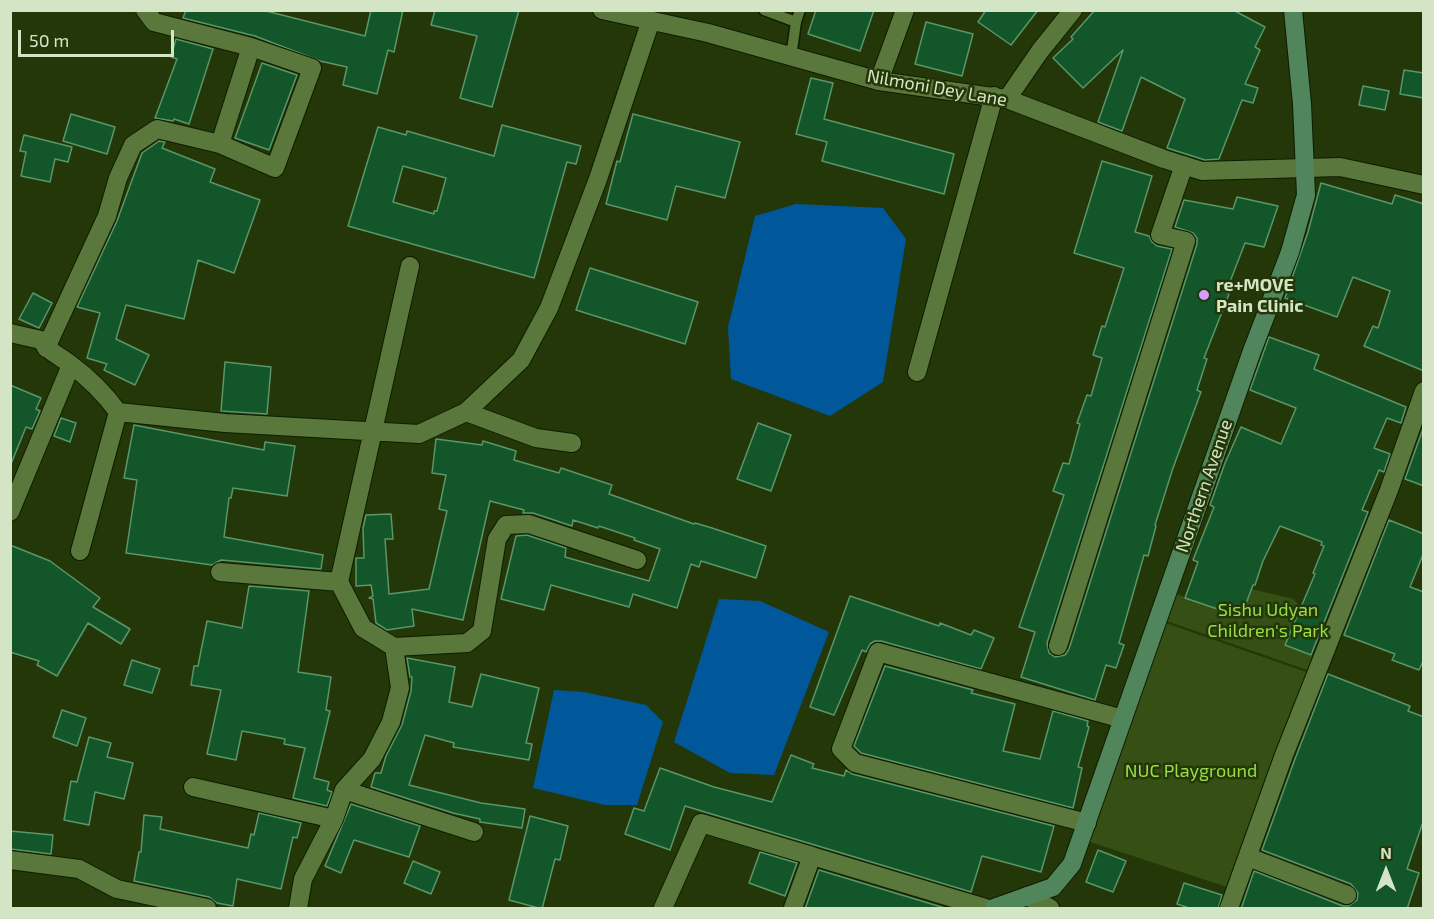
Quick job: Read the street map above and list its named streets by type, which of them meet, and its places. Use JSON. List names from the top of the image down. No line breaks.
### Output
{"streets":{"street":["Nilmoni Dey Lane","Northern Avenue"]},"crossings":[["Nilmoni Dey Lane","Northern Avenue"]],"parks":["Sishu Udyan Children's Park","NUC Playground"],"places":["re+MOVE Pain Clinic"],"scale_bar":"50 m","north":"top"}
